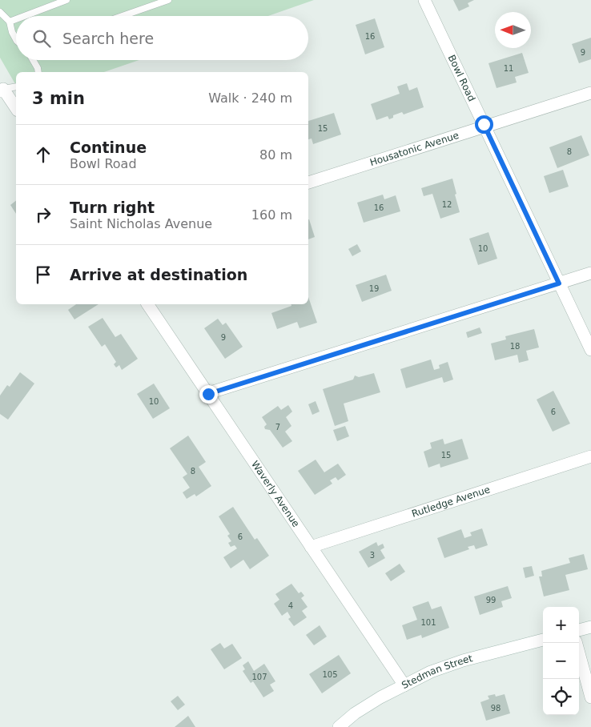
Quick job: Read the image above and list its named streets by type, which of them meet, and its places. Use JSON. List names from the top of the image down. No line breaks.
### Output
{"streets":{"street":["Bowl Road","Housatonic Avenue","Waverly Avenue","Rutledge Avenue","Stedman Street"]},"crossings":[["Bowl Road","Housatonic Avenue"],["Waverly Avenue","Rutledge Avenue"],["Waverly Avenue","Stedman Street"]],"house_numbers":["16","9","11","15","8","12","16","10","19","9","18","10","6","7","15","8","6","3","99","4","101","105","107","98"],"north":"left","page":{"search":"Search here","heading":["3 min","Walk · 240 m"],"list":[["Continue","Bowl Road","80 m"],["Turn right","Saint Nicholas Avenue","160 m"],"Arrive at destination"],"map_buttons":["+","−"]}}
